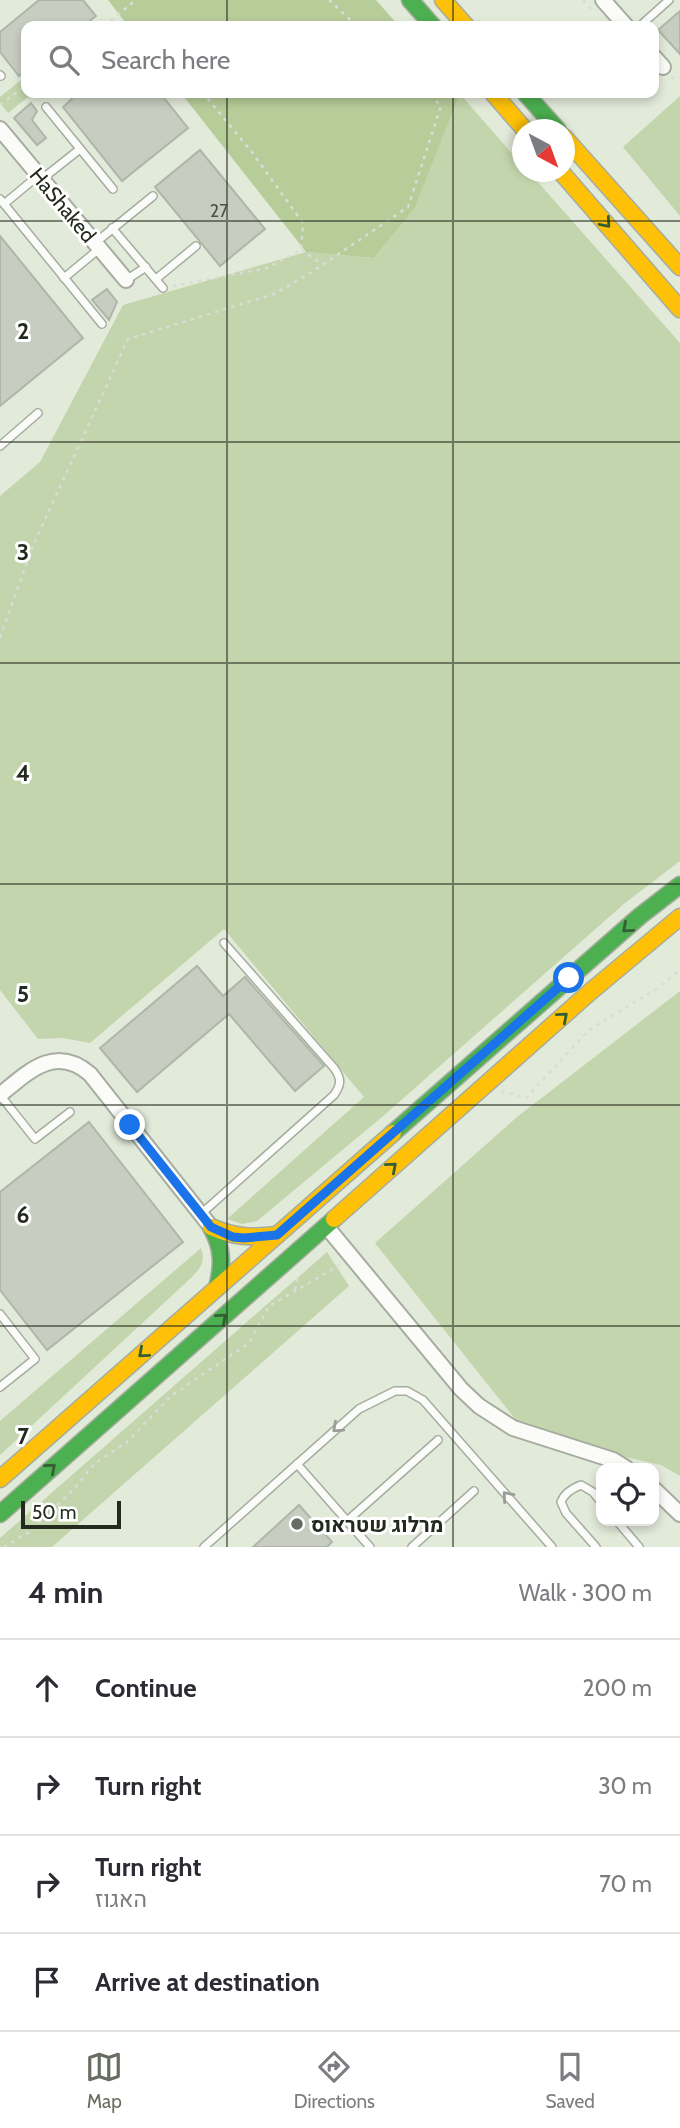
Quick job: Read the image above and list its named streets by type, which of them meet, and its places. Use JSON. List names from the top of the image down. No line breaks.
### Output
{"streets":{"street":["HaShaked"]},"places":["מרלוג שטראוס"],"house_numbers":["27"],"scale_bar":"50 m","north":"bottom right","page":{"search":"Search here","scale":"50 m","heading":["4 min","Walk · 300 m"],"list":[["Continue","200 m"],["Turn right","30 m"],["Turn right","האגוז","70 m"],"Arrive at destination"],"nav":["Map","Directions","Saved"]},"grid":{"rows":["2","3","4","5","6","7"]}}
